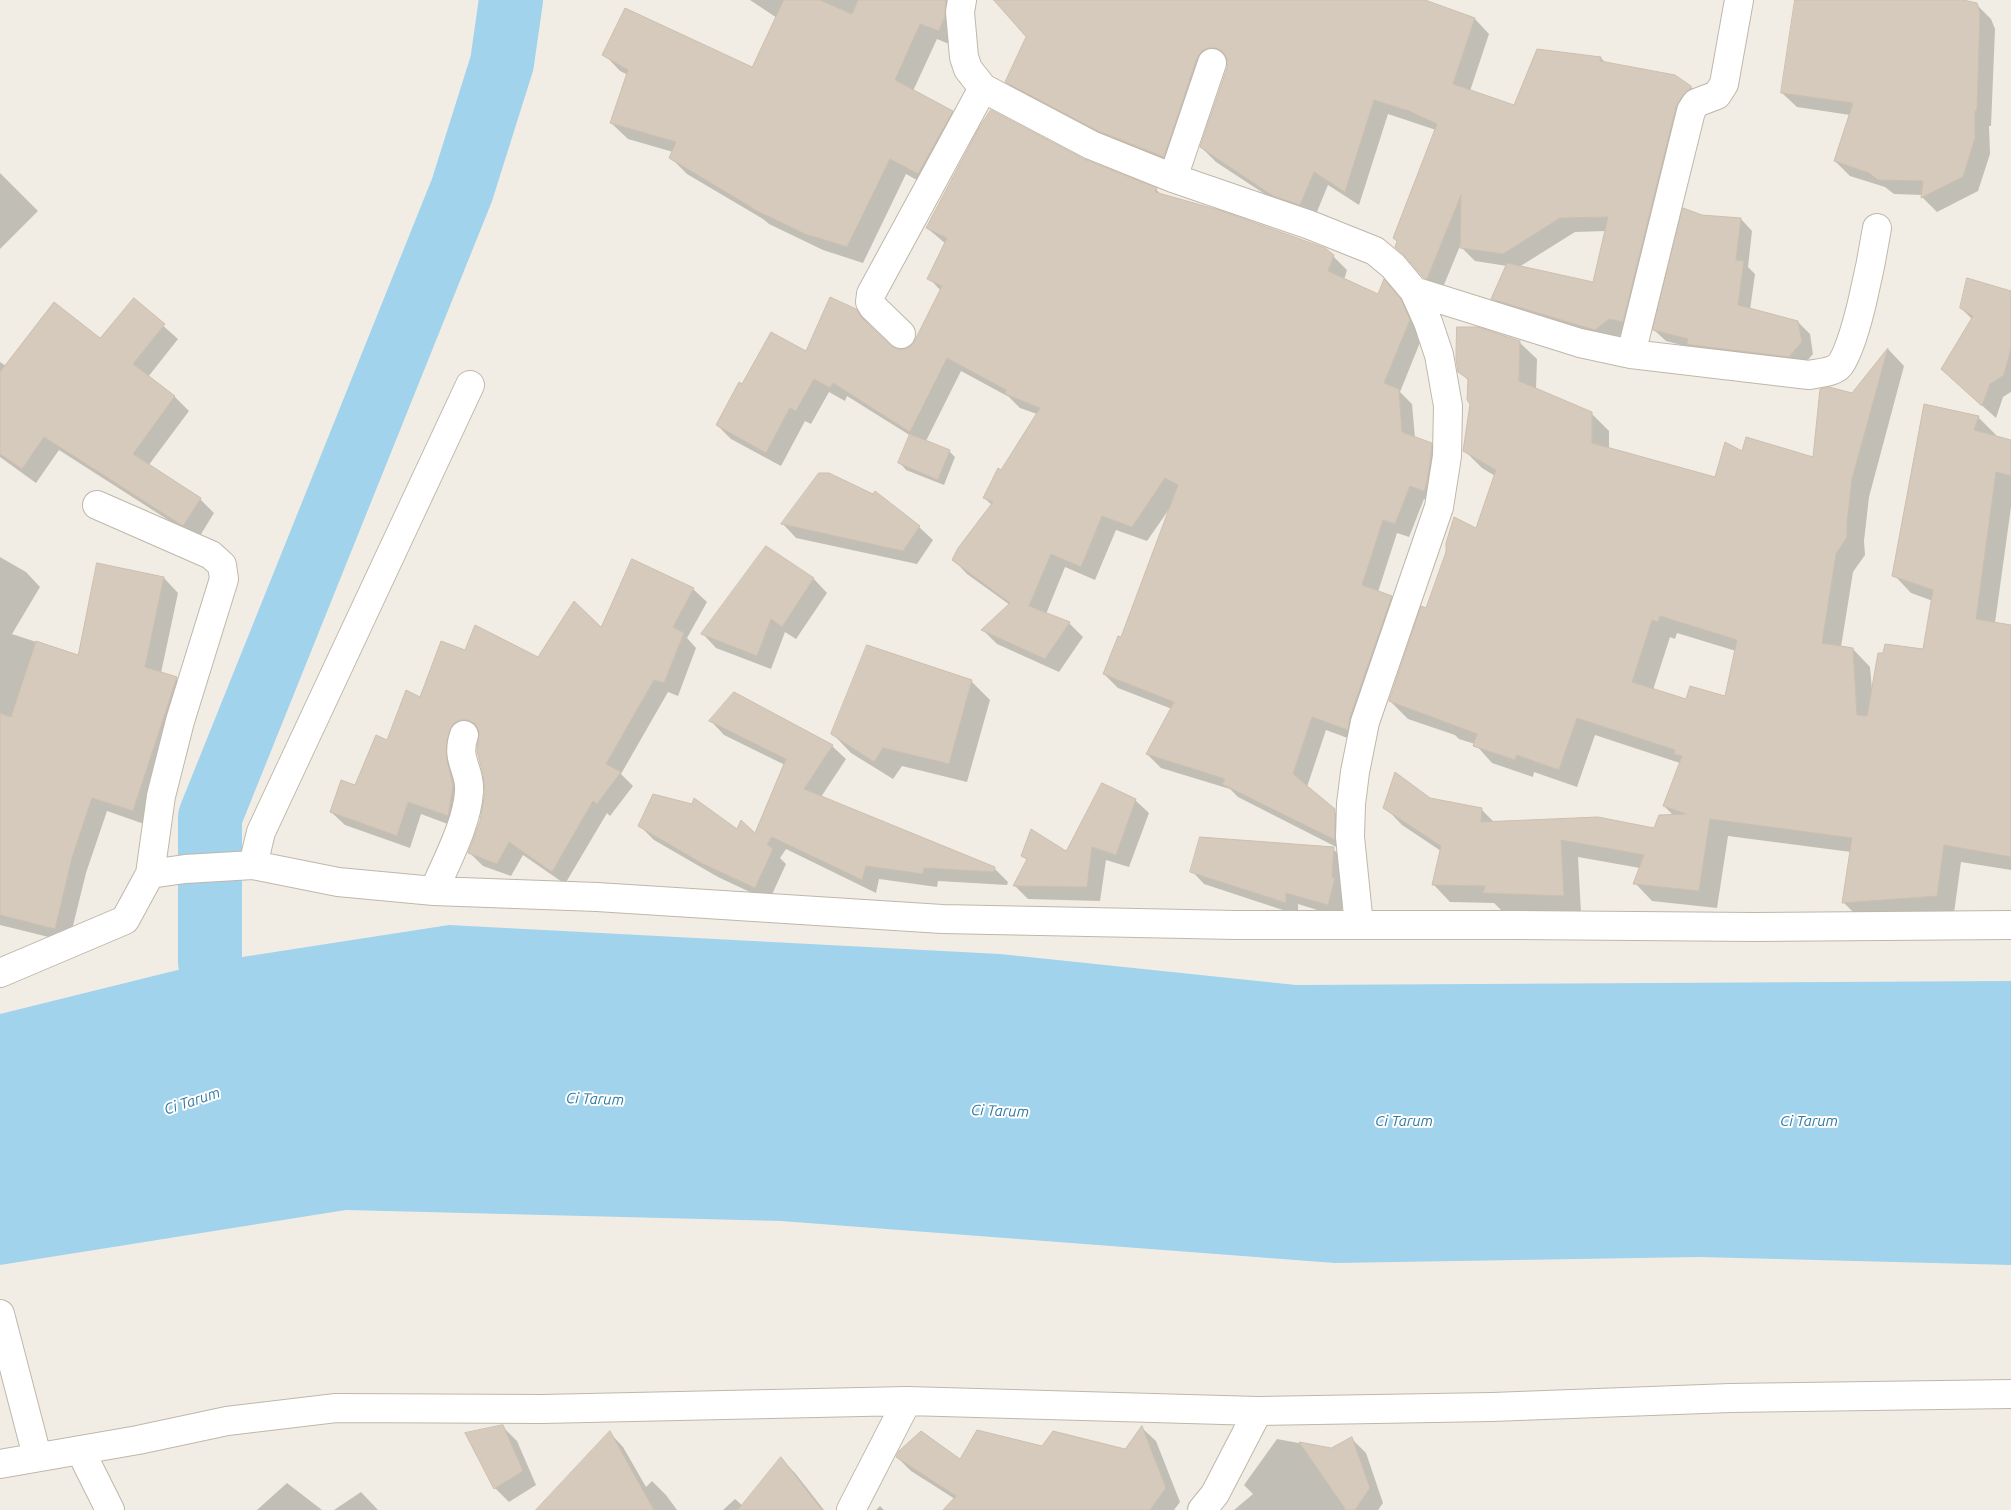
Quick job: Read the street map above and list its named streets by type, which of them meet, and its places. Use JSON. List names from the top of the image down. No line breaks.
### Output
{"water":["Ci Tarum"]}
